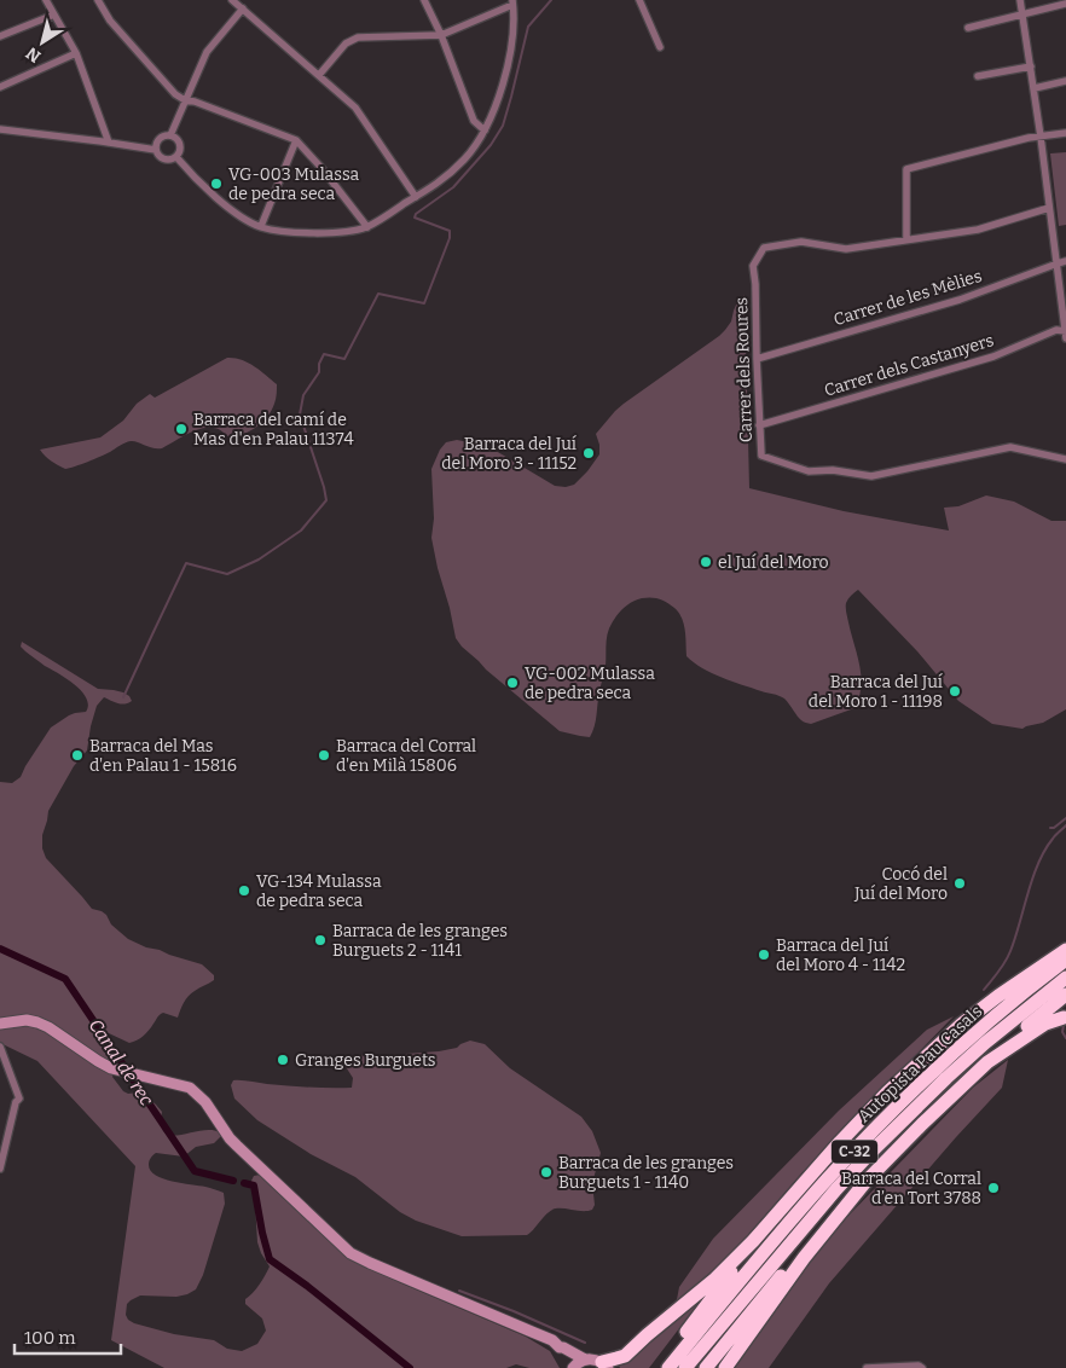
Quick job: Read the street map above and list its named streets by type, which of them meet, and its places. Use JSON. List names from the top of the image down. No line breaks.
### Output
{"streets":{"highway":["Autopista Pau Casals","C-32"],"street":["Carrer de les Mèlies","Carrer dels Castanyers","Carrer dels Roures"]},"crossings":[["Carrer de les Mèlies","Carrer dels Roures"],["Carrer dels Castanyers","Carrer dels Roures"]],"water":["Canal de rec"],"places":["VG-003 Mulassa de pedra seca","Barraca del camí de Mas d'en Palau 11374","Barraca del Juí del Moro 3 - 11152","el Juí del Moro","VG-002 Mulassa de pedra seca","Barraca del Juí del Moro 1 - 11198","Barraca del Mas d'en Palau 1 - 15816","Barraca del Corral d'en Milà 15806","Cocó del Juí del Moro","VG-134 Mulassa de pedra seca","Barraca de les granges Burguets 2 - 1141","Barraca del Juí del Moro 4 - 1142","Granges Burguets","Barraca de les granges Burguets 1 - 1140","Barraca del Corral d’en Tort 3788"],"scale_bar":"100 m","north":"bottom left"}
